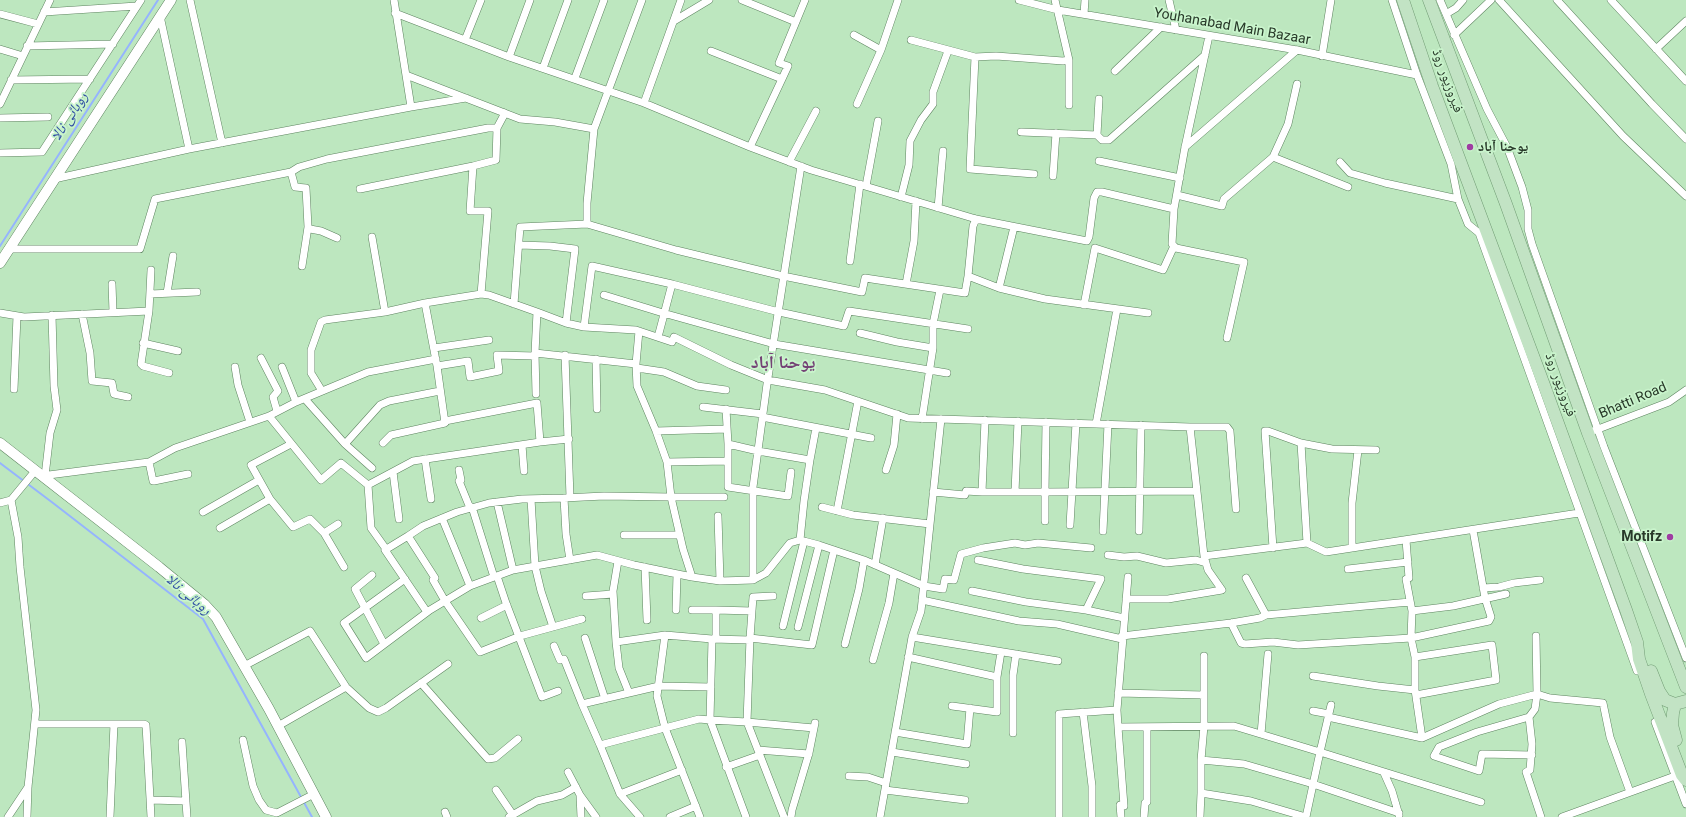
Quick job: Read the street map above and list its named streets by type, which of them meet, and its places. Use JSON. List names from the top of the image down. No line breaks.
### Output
{"streets":{"main road":["فیروزپور روڈ"],"street":["Youhanabad Main Bazaar","Bhatti Road"]},"crossings":[["فیروزپور روڈ","Bhatti Road"]],"districts":["یوحنا آباد"],"water":["روہائی نالا"],"places":["یوحنا آباد","Motifz"]}
